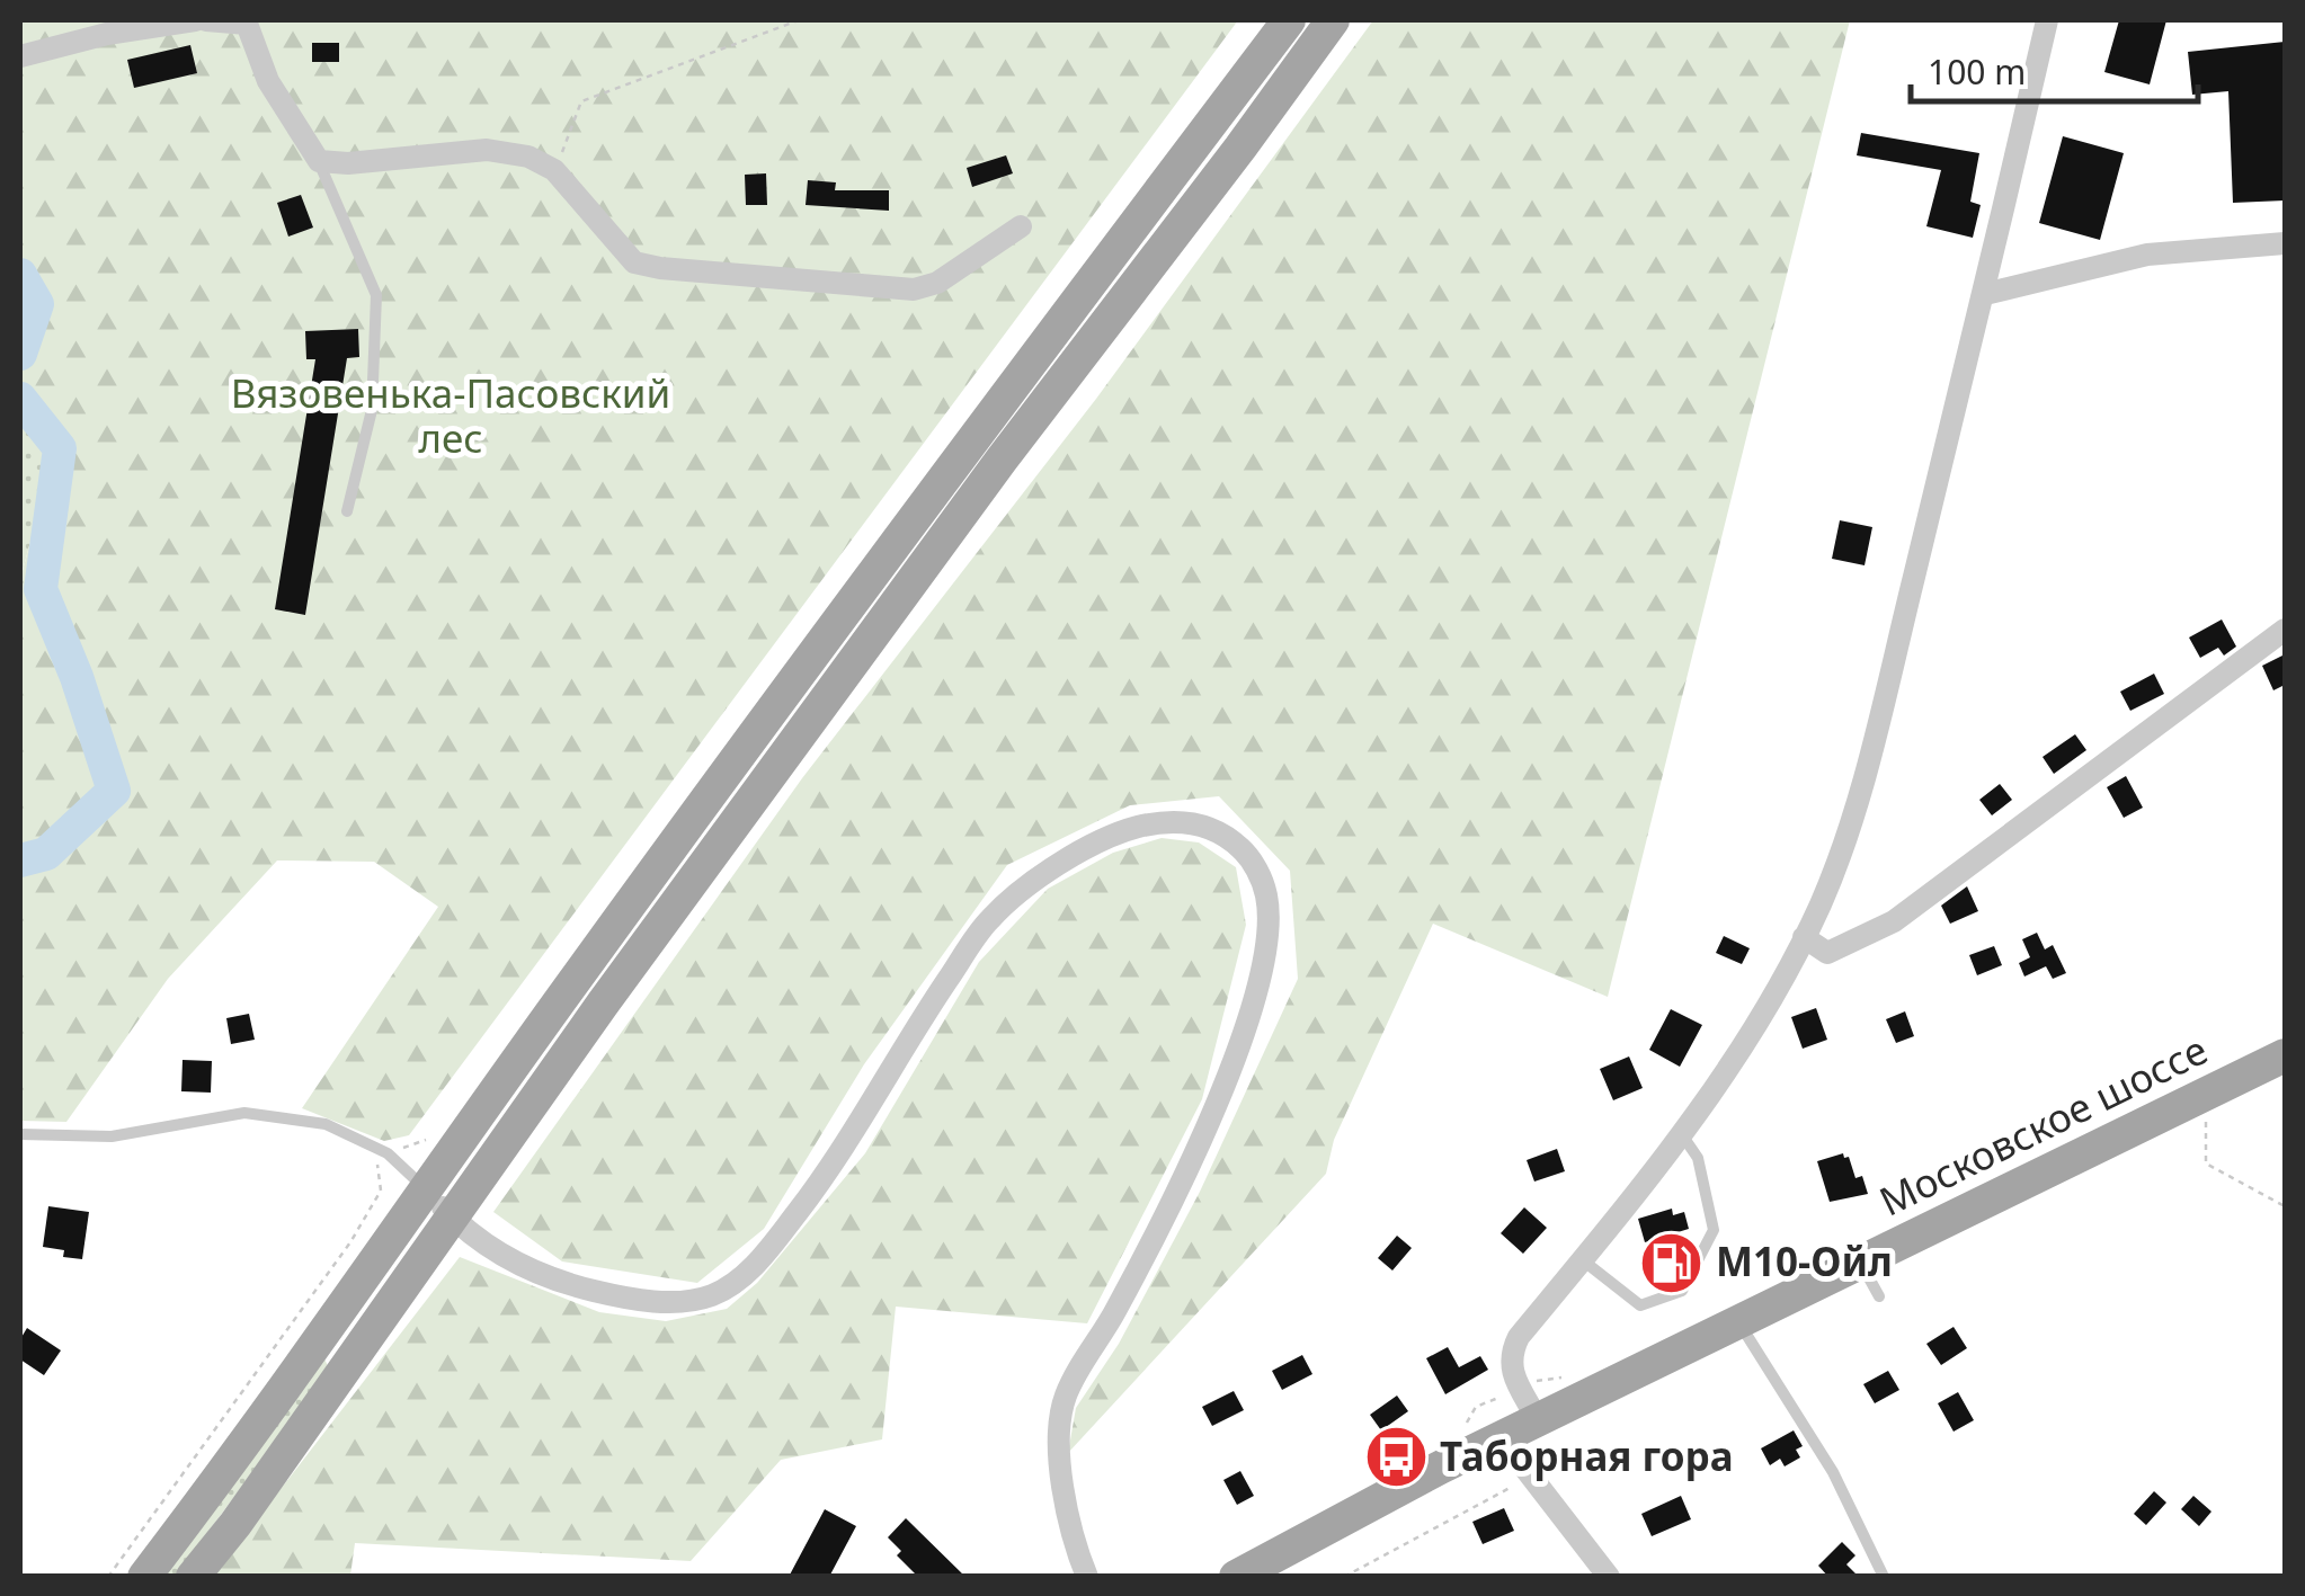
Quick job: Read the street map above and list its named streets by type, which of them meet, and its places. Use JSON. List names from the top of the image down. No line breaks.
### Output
{"streets":{"main road":["Московское шоссе"]},"parks":["Вязовенька-Пасовский лес"],"places":{"fuel station":["М10-Ойл"],"bus stop":["Таборная гора"]},"scale_bar":"100 m"}
